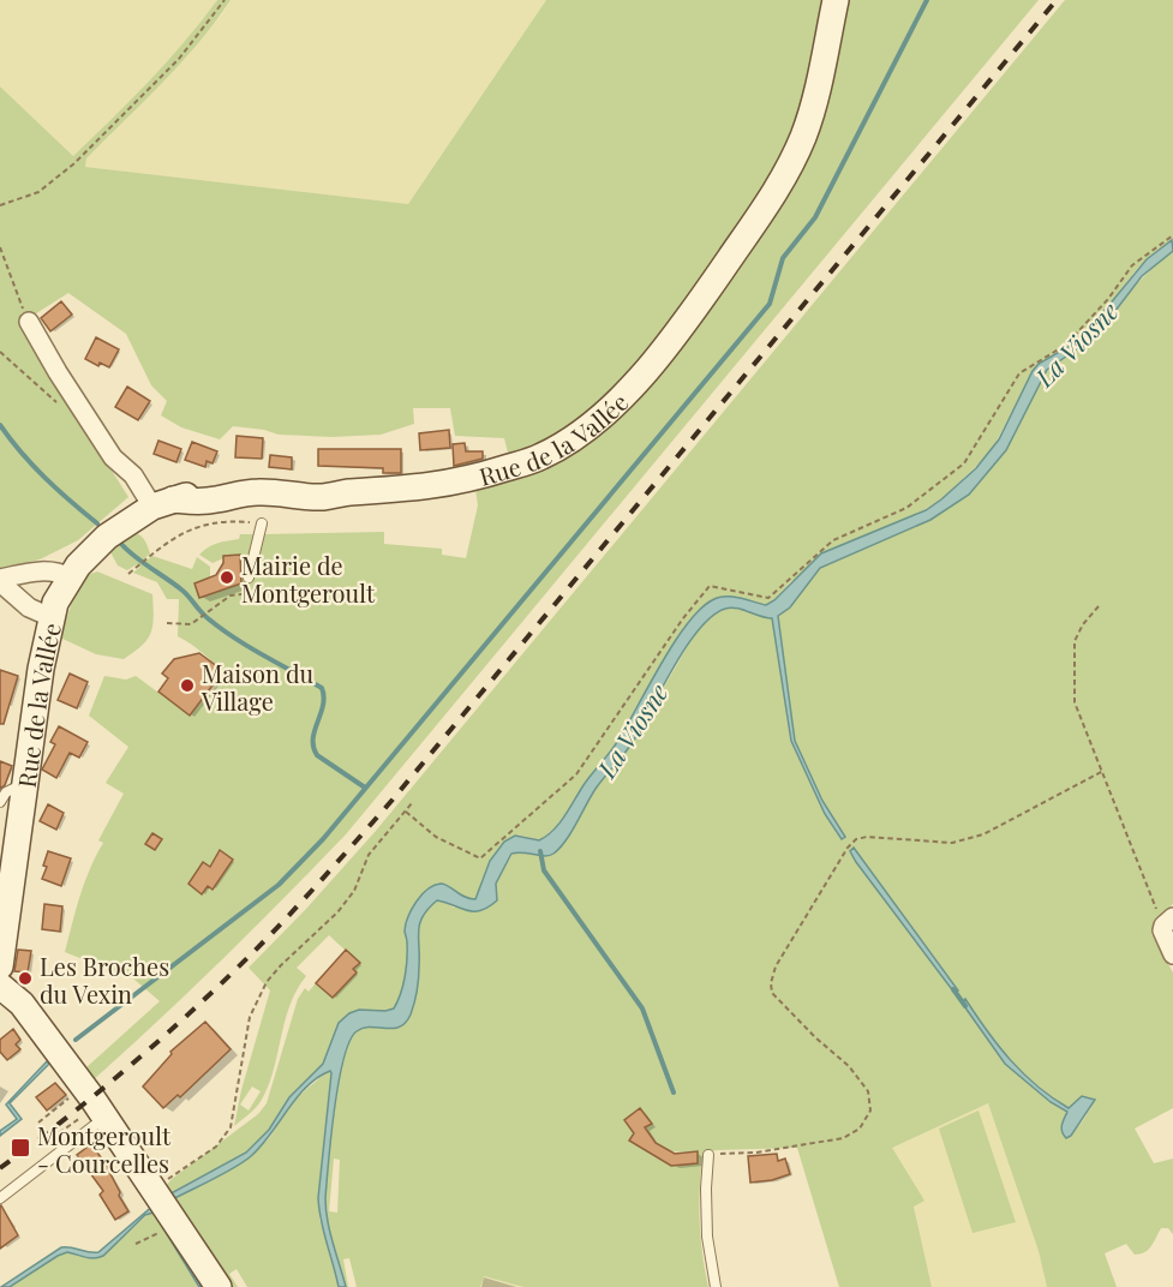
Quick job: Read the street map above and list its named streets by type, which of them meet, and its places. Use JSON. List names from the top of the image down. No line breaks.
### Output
{"streets":{"main road":["Rue de la Vallée"]},"water":["La Viosne"],"places":{"other":["Mairie de Montgeroult","Maison du Village","Les Broches du Vexin"],"transit":["Montgeroult - Courcelles"]}}
